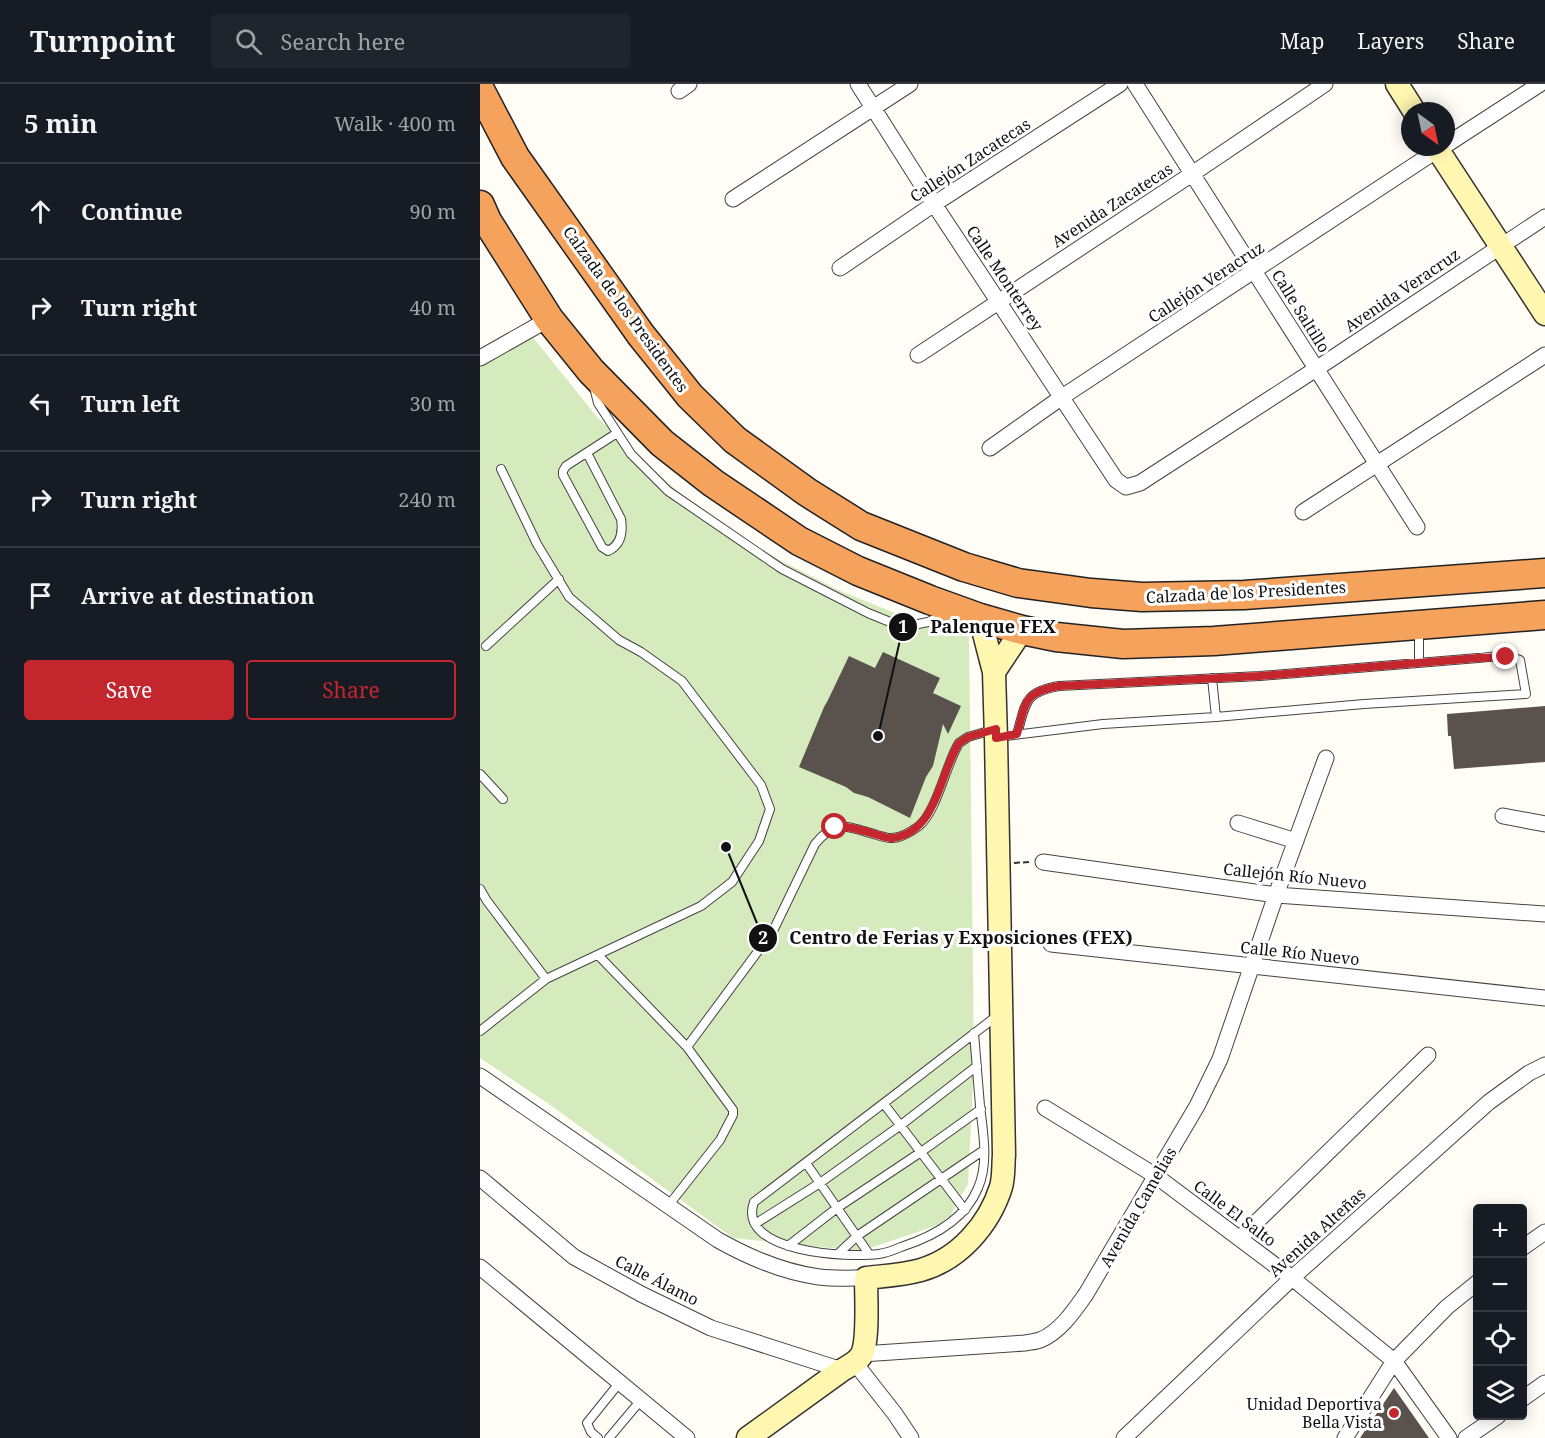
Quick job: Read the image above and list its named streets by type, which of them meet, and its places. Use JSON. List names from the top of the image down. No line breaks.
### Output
{"streets":{"highway":["Calzada de los Presidentes"],"street":["Callejón Zacatecas","Avenida Zacatecas","Calle Monterrey","Callejón Veracruz","Avenida Veracruz","Calle Saltillo","Callejón Río Nuevo","Calle Río Nuevo","Avenida Camelias","Calle El Salto","Avenida Alteñas","Calle Álamo"]},"crossings":[["Callejón Zacatecas","Calle Monterrey"],["Avenida Zacatecas","Calle Monterrey"],["Avenida Zacatecas","Calle Saltillo"],["Calle Monterrey","Callejón Veracruz"],["Calle Monterrey","Avenida Veracruz"],["Callejón Veracruz","Calle Saltillo"],["Avenida Veracruz","Calle Saltillo"],["Callejón Río Nuevo","Avenida Camelias"],["Calle Río Nuevo","Avenida Camelias"],["Avenida Camelias","Calle El Salto"],["Avenida Camelias","Calle Álamo"],["Calle El Salto","Avenida Alteñas"]],"places":["Palenque FEX","Centro de Ferias y Exposiciones (FEX)","Unidad Deportiva Bella Vista"],"north":"bottom right","page":{"header":"Turnpoint","search":"Search here","nav":["Map","Layers","Share"],"heading":["5 min","Walk · 400 m"],"list":[["Continue","90 m"],["Turn right","40 m"],["Turn left","30 m"],["Turn right","240 m"],"Arrive at destination"],"buttons":["Save","Share"],"map_buttons":["+","−"]}}
